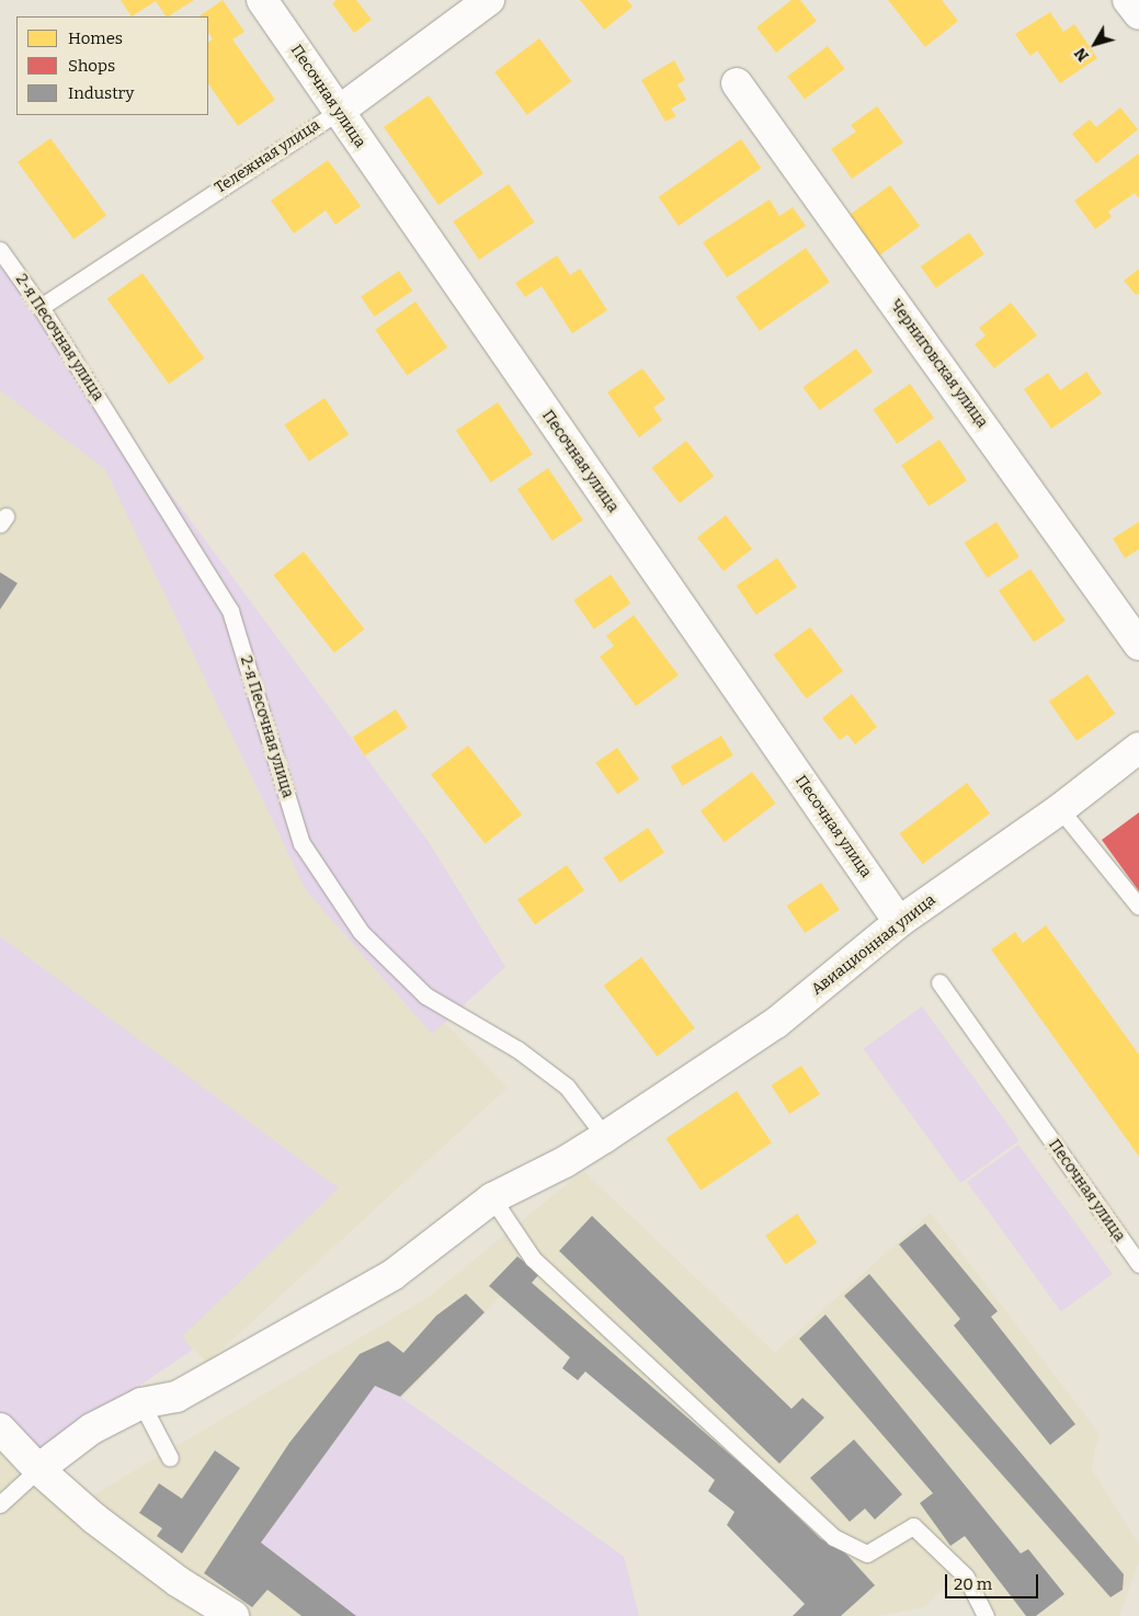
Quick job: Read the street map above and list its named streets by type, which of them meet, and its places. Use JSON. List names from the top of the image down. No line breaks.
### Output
{"streets":{"street":["Песочная улица","Тележная улица","Черниговская улица","Авиационная улица"],"lane":["2-я Песочная улица"]},"crossings":[["Песочная улица","Тележная улица"],["Песочная улица","Авиационная улица"],["Тележная улица","2-я Песочная улица"],["2-я Песочная улица","Авиационная улица"]],"legend":["Homes","Shops","Industry"],"scale_bar":"20 m","north":"bottom left"}
